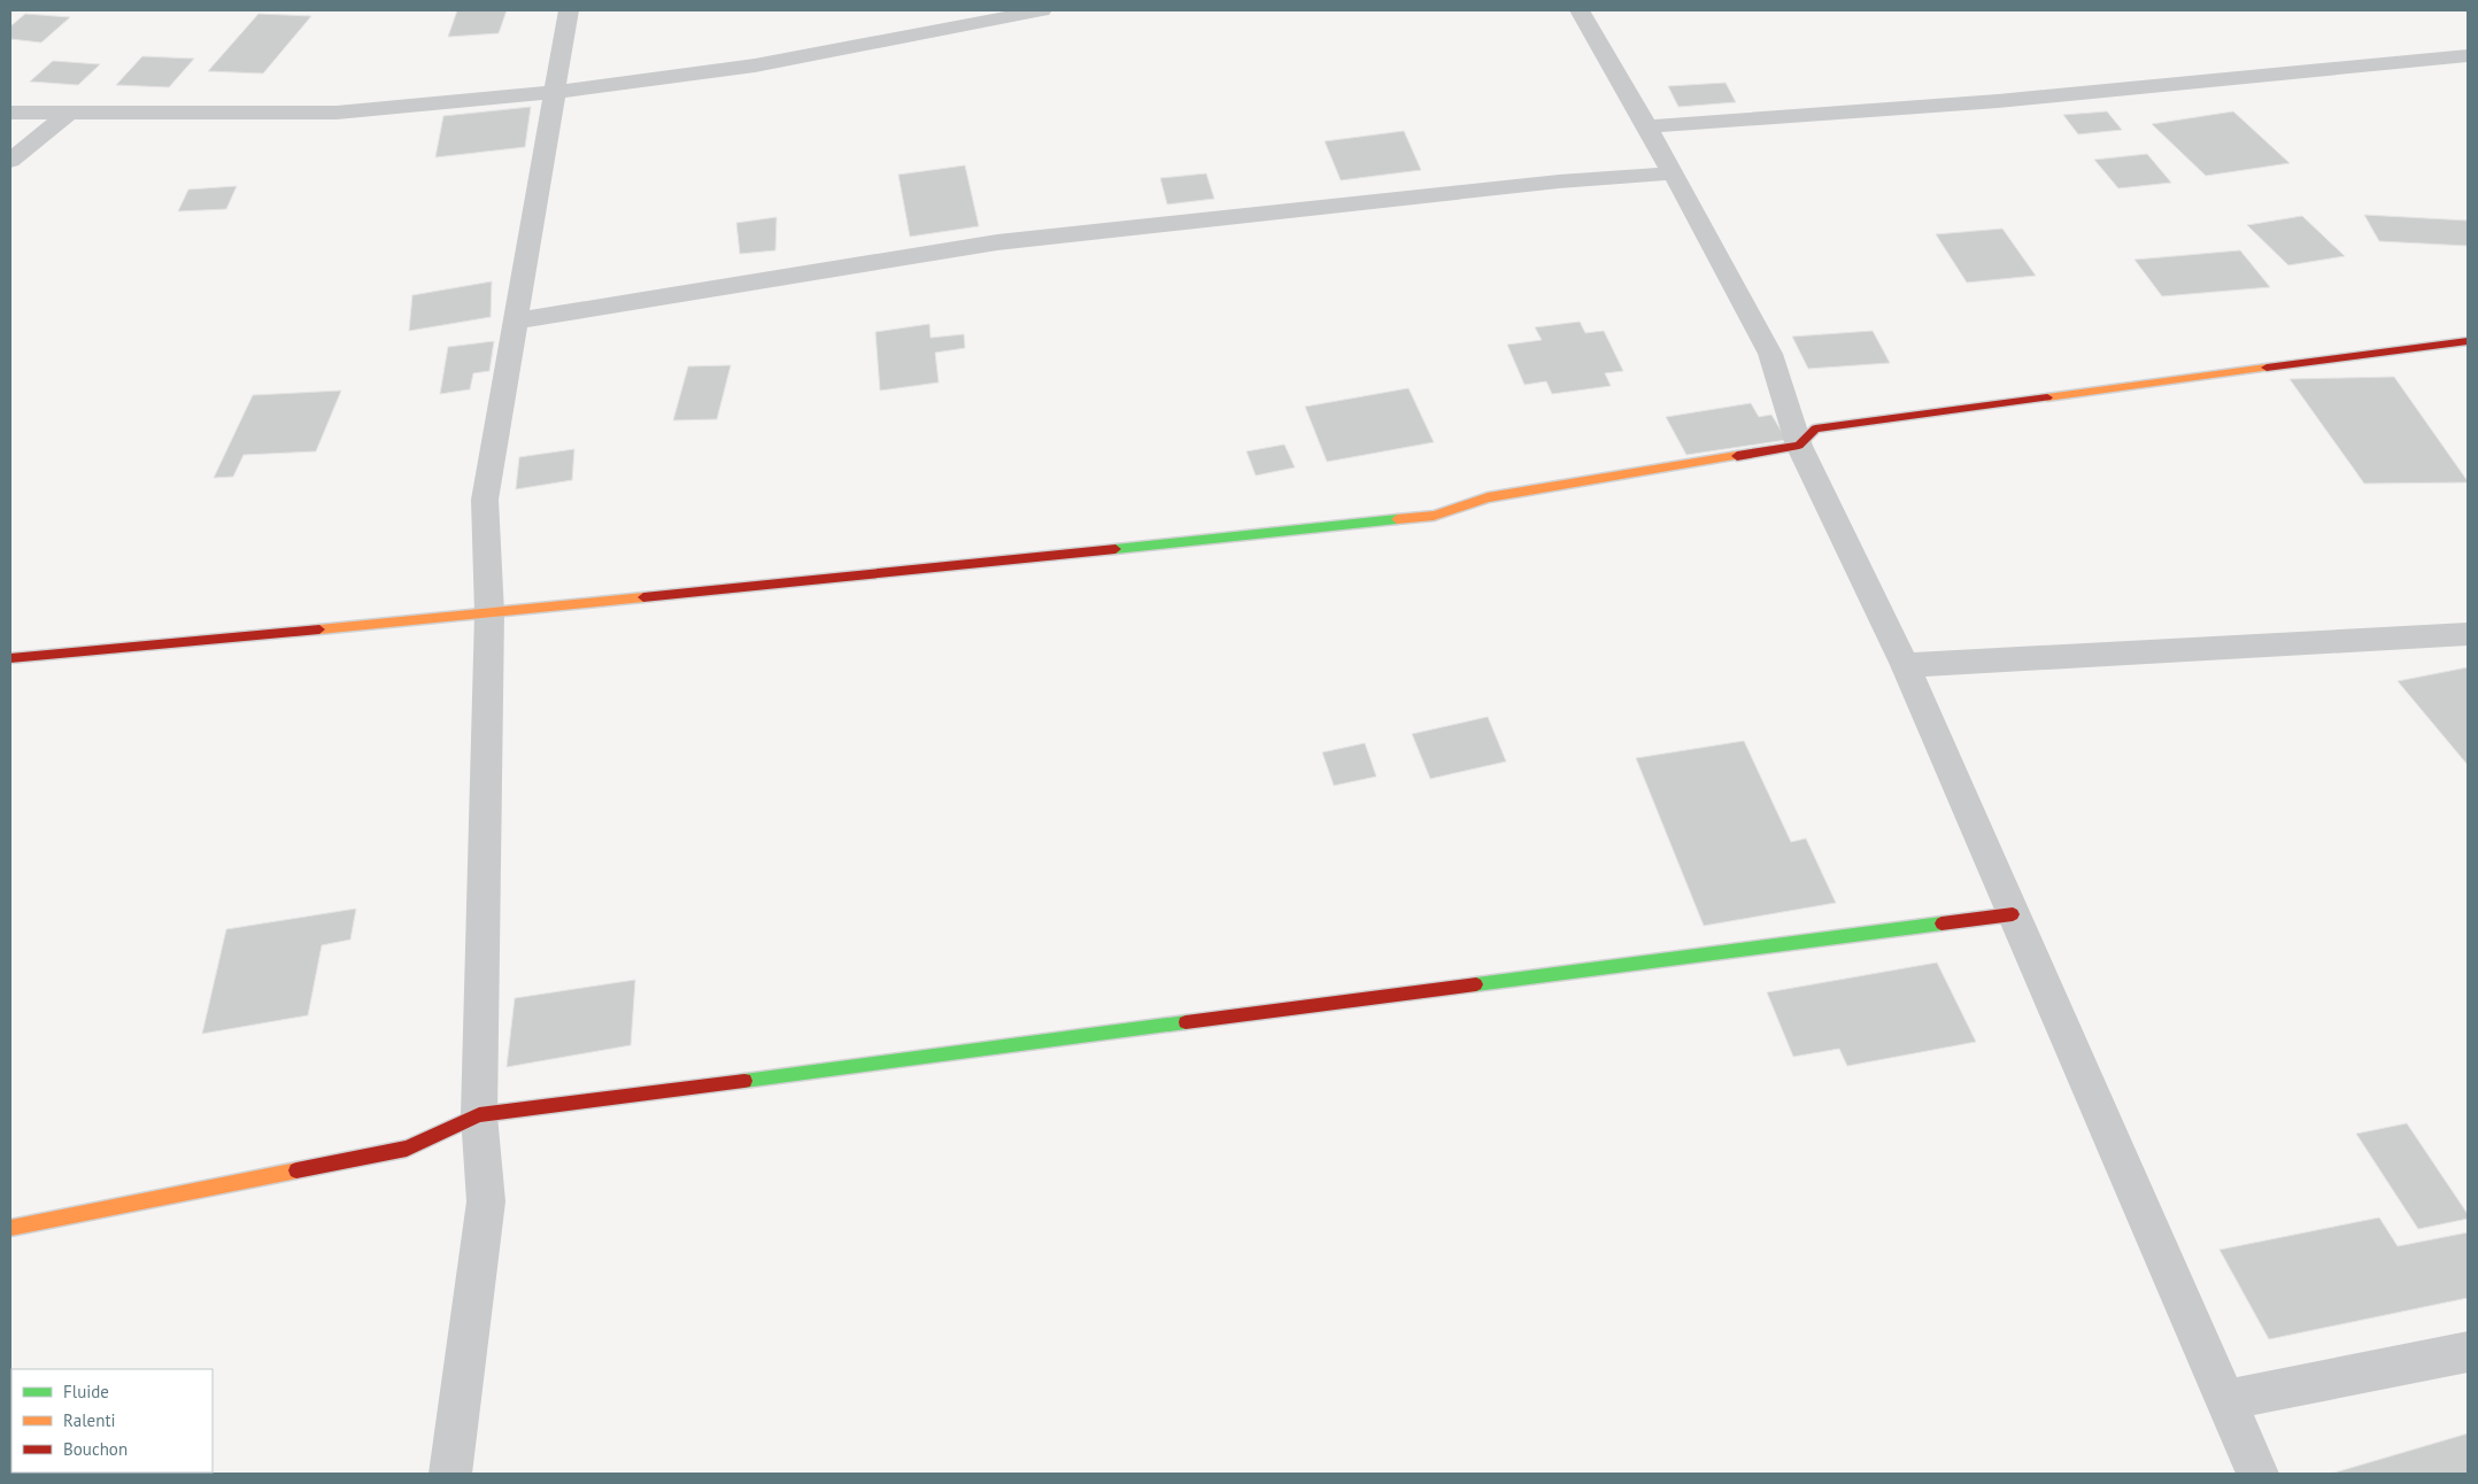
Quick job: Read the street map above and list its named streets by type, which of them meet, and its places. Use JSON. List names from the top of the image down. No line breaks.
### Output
{"legend":["Fluide","Ralenti","Bouchon"]}
